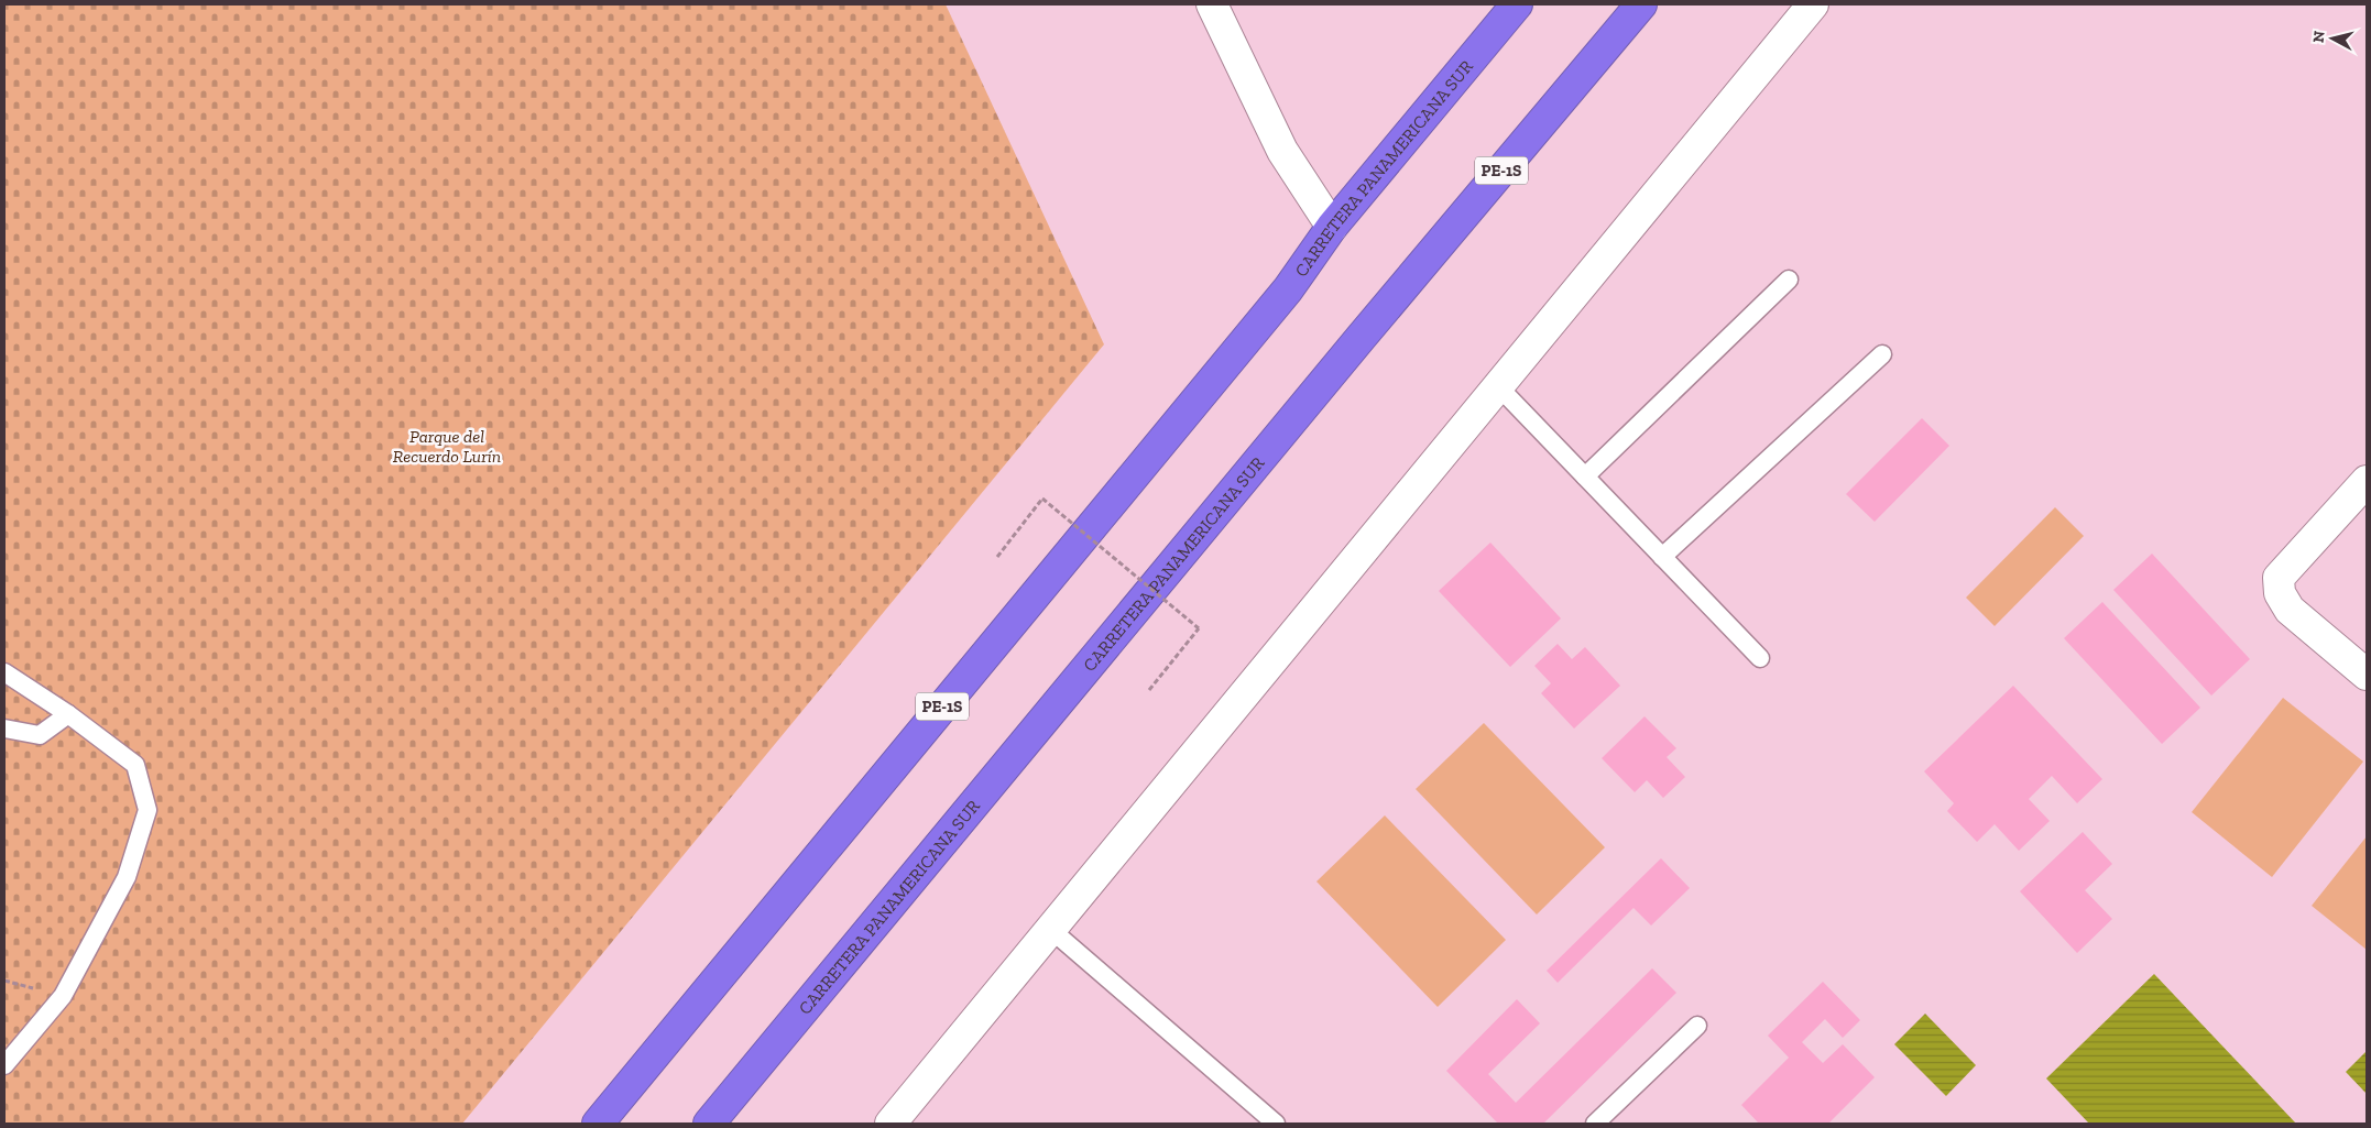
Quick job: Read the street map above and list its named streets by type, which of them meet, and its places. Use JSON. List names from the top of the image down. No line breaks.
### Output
{"streets":{"highway":["CARRETERA PANAMERICANA SUR","PE-1S"]},"parks":["Parque del Recuerdo Lurín"],"north":"left"}
